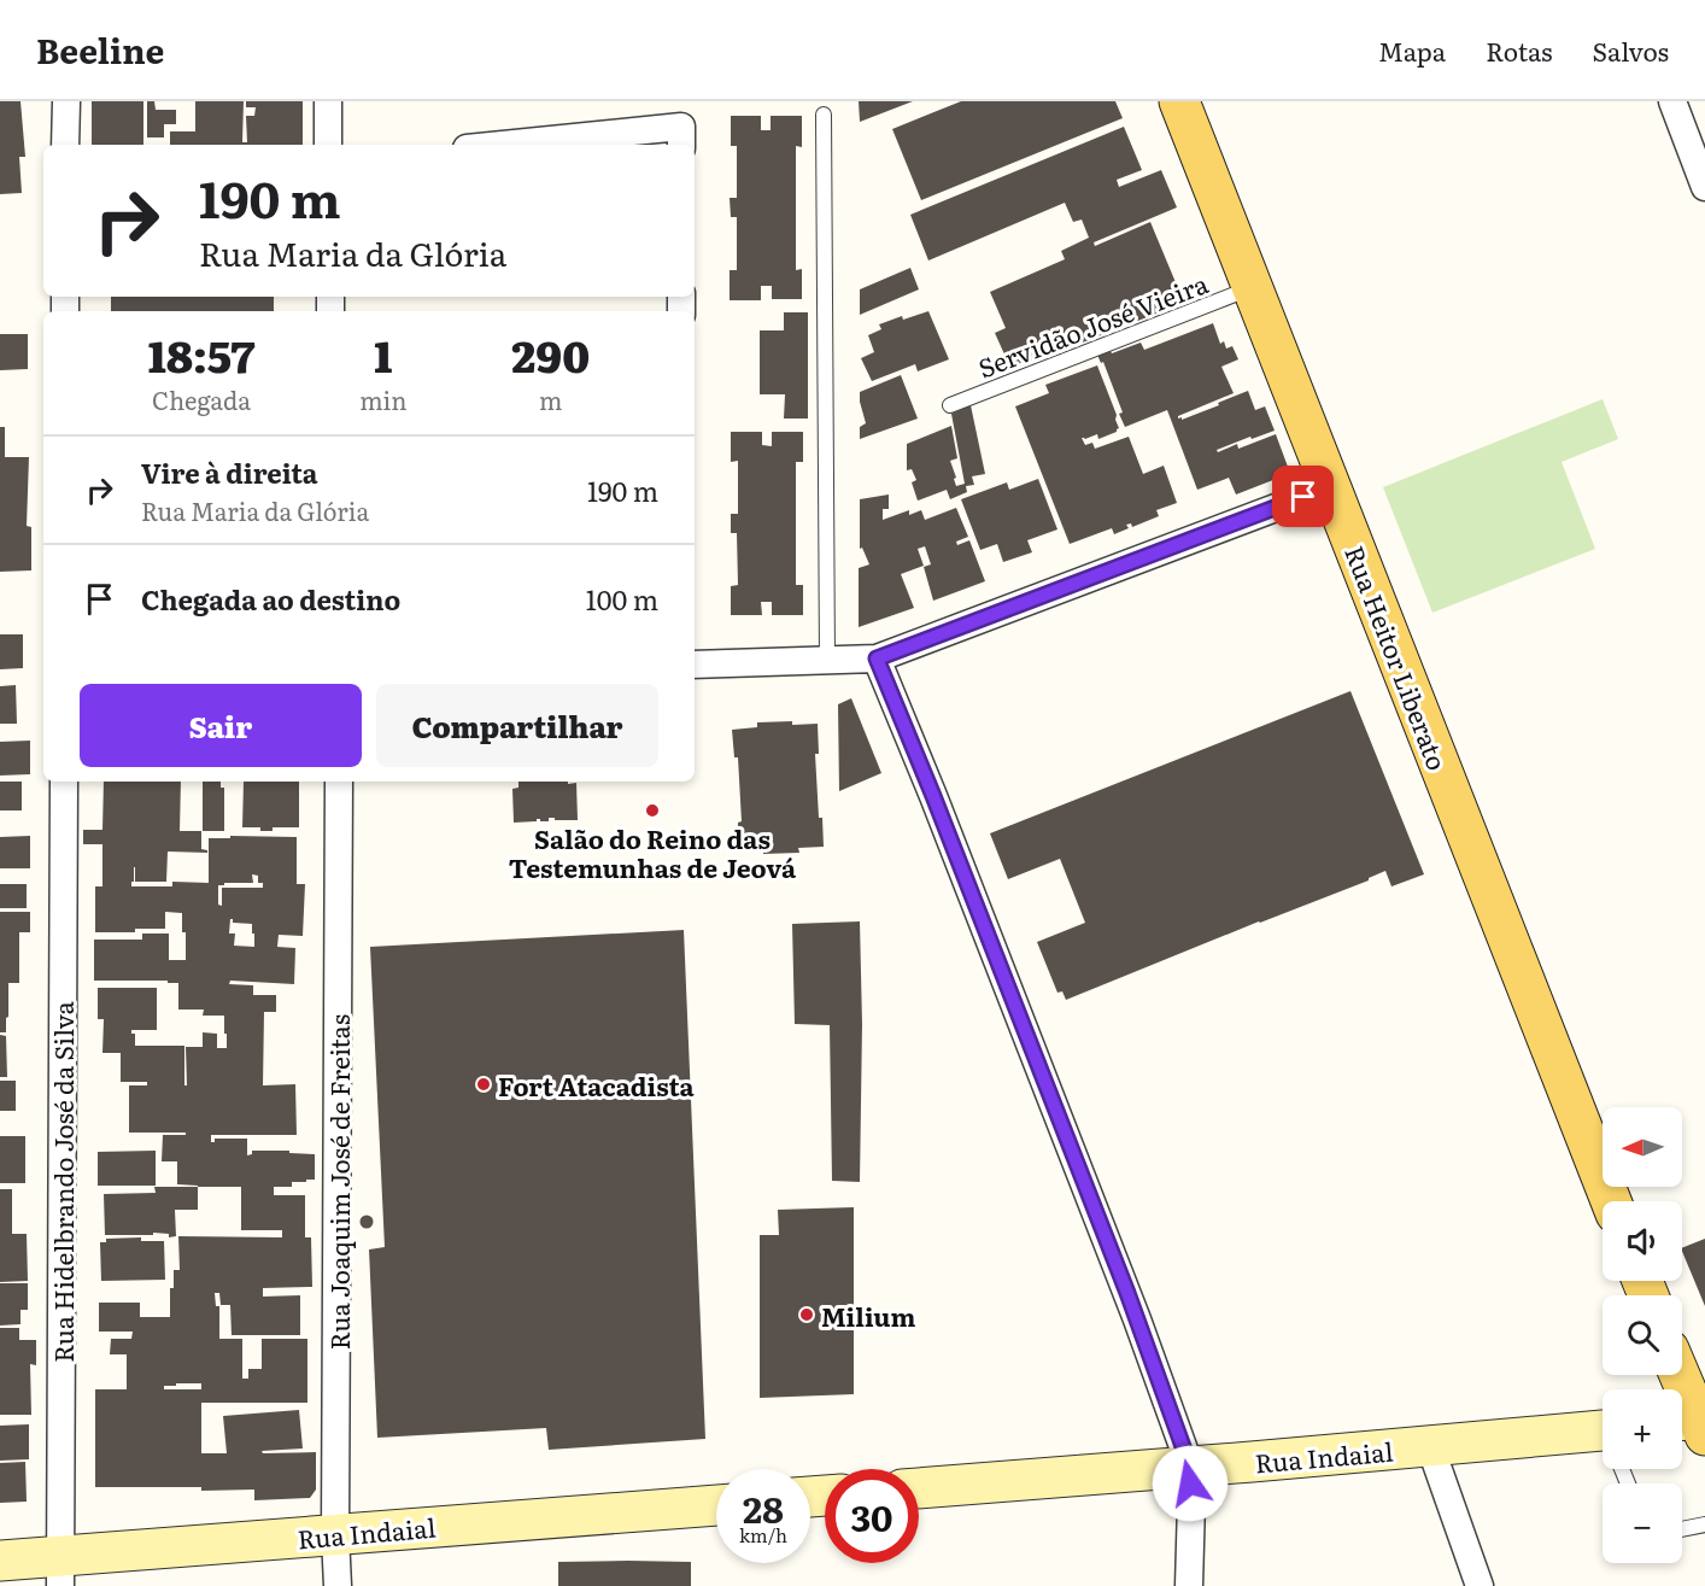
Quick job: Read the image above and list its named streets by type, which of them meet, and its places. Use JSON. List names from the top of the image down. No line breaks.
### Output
{"streets":{"main road":["Rua Heitor Liberato","Rua Indaial"],"street":["Rua Hidelbrando José da Silva","Rua Joaquim José de Freitas"],"lane":["Servidão José Vieira"]},"crossings":[["Servidão José Vieira","Rua Heitor Liberato"],["Rua Hidelbrando José da Silva","Rua Indaial"],["Rua Joaquim José de Freitas","Rua Indaial"]],"places":["Salão do Reino das Testemunhas de Jeová","Fort Atacadista","Milium"],"north":"left","page":{"header":"Beeline","nav":["Mapa","Rotas","Salvos"],"turn":["190 m","Rua Maria da Glória"],"eta":["18:57","Chegada","1","min","290","m"],"list":[{"name":"Vire à direita","note":"Rua Maria da Glória","value":"190 m"},{"name":"Chegada ao destino","value":"100 m"}],"buttons":["Sair","Compartilhar"],"map_buttons":["+","−"],"speed":"28 km/h","limit":"30"}}
